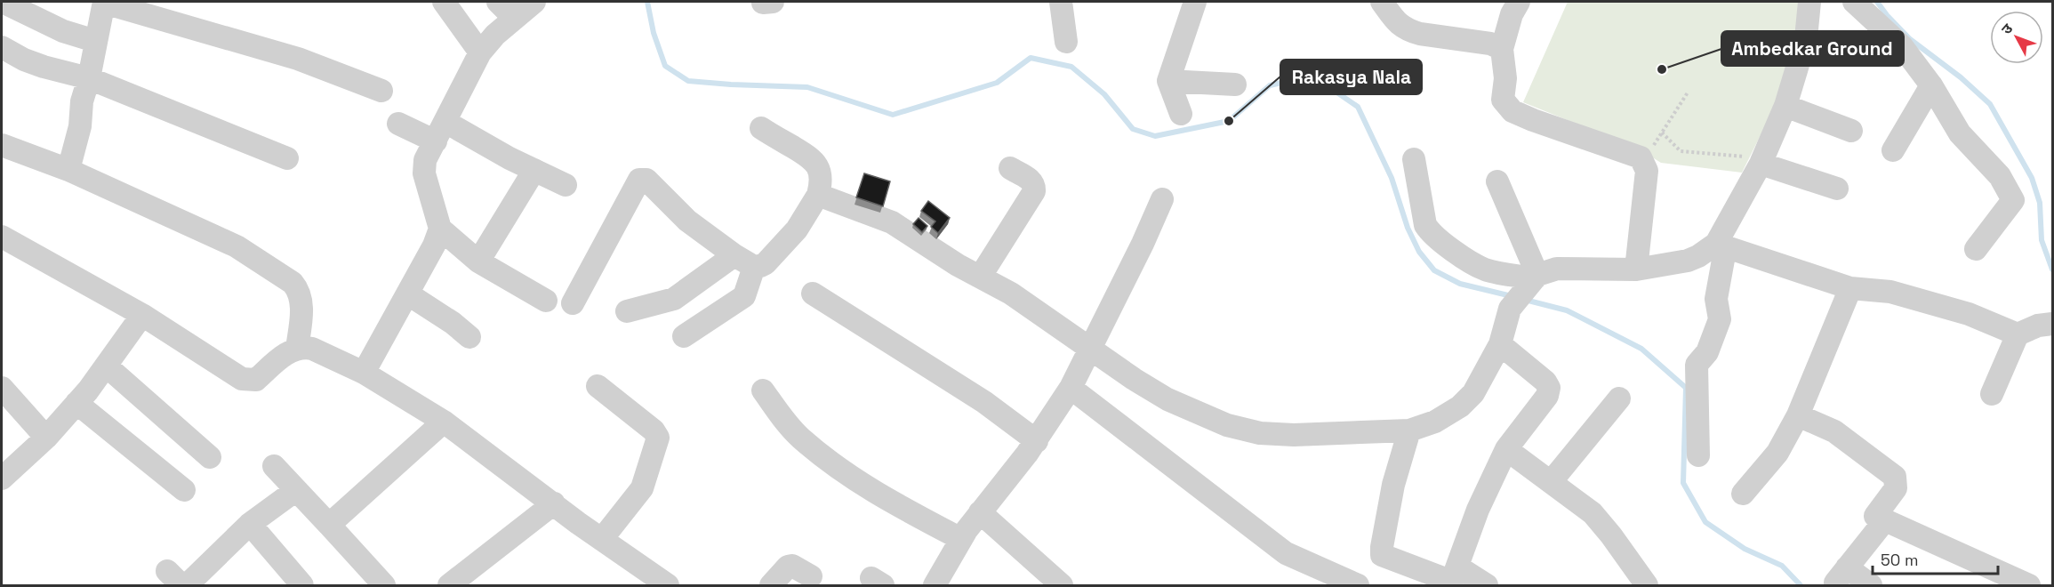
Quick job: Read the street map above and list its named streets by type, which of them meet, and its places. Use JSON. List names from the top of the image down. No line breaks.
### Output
{"places":["Ambedkar Ground","Rakasya Nala"],"scale_bar":"50 m","north":"top left"}
